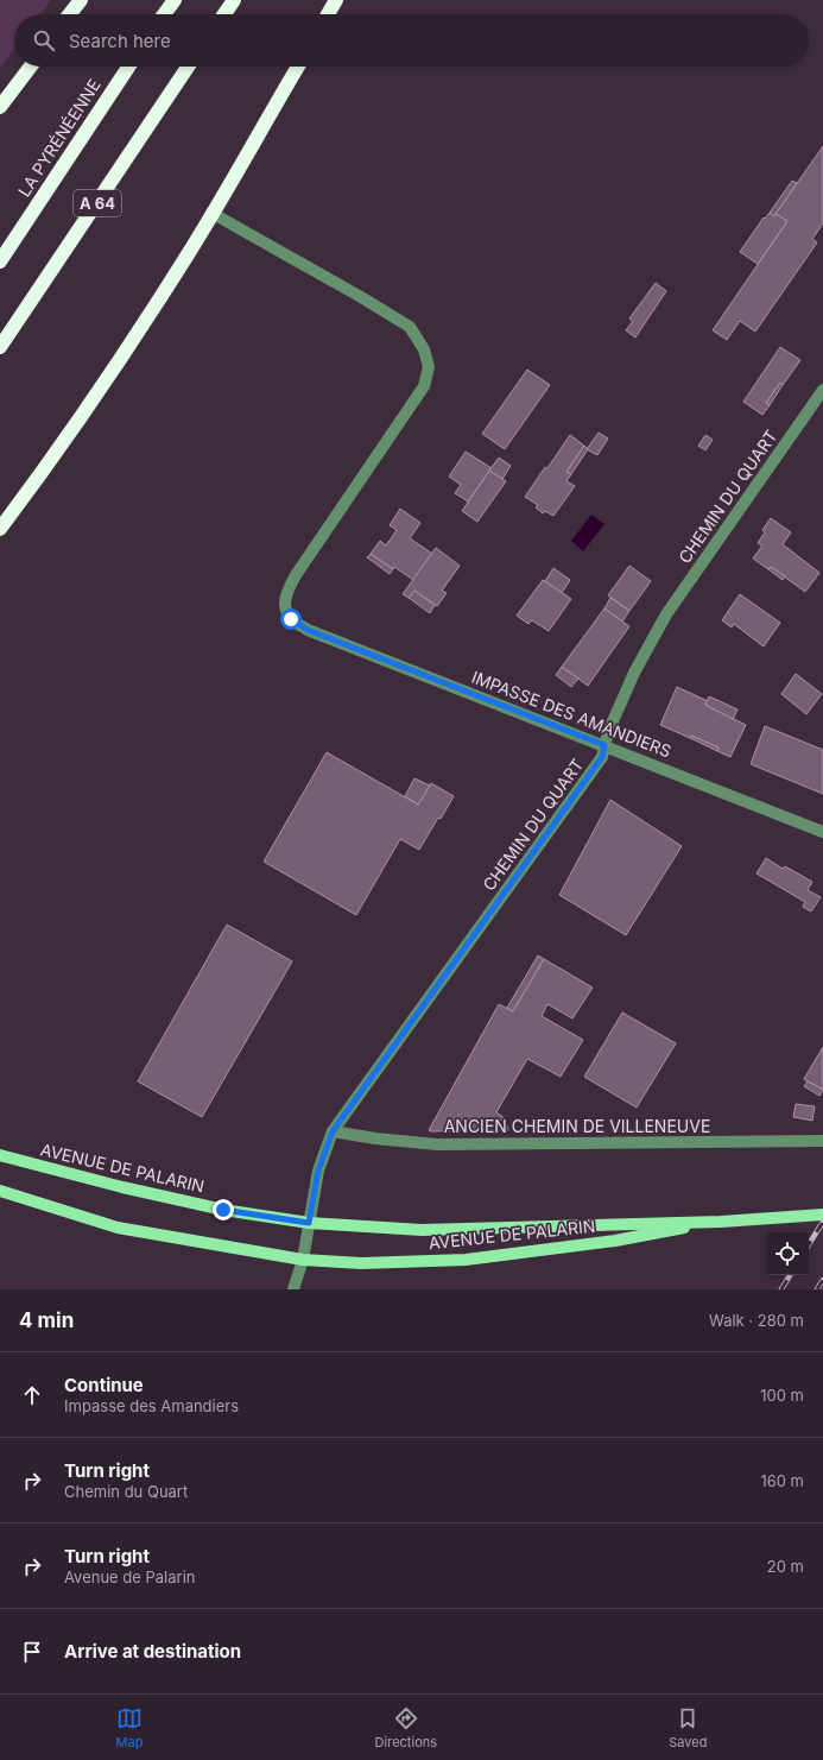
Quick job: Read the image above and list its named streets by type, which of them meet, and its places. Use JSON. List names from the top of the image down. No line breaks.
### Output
{"streets":{"highway":["LA PYRÉNÉENNE","A 64"],"main road":["AVENUE DE PALARIN"],"street":["CHEMIN DU QUART","IMPASSE DES AMANDIERS","ANCIEN CHEMIN DE VILLENEUVE"]},"crossings":[["CHEMIN DU QUART","IMPASSE DES AMANDIERS"],["CHEMIN DU QUART","ANCIEN CHEMIN DE VILLENEUVE"],["CHEMIN DU QUART","AVENUE DE PALARIN"]],"page":{"search":"Search here","heading":["4 min","Walk · 280 m"],"list":[["Continue","Impasse des Amandiers","100 m"],["Turn right","Chemin du Quart","160 m"],["Turn right","Avenue de Palarin","20 m"],"Arrive at destination"],"nav":["Map","Directions","Saved"]}}
